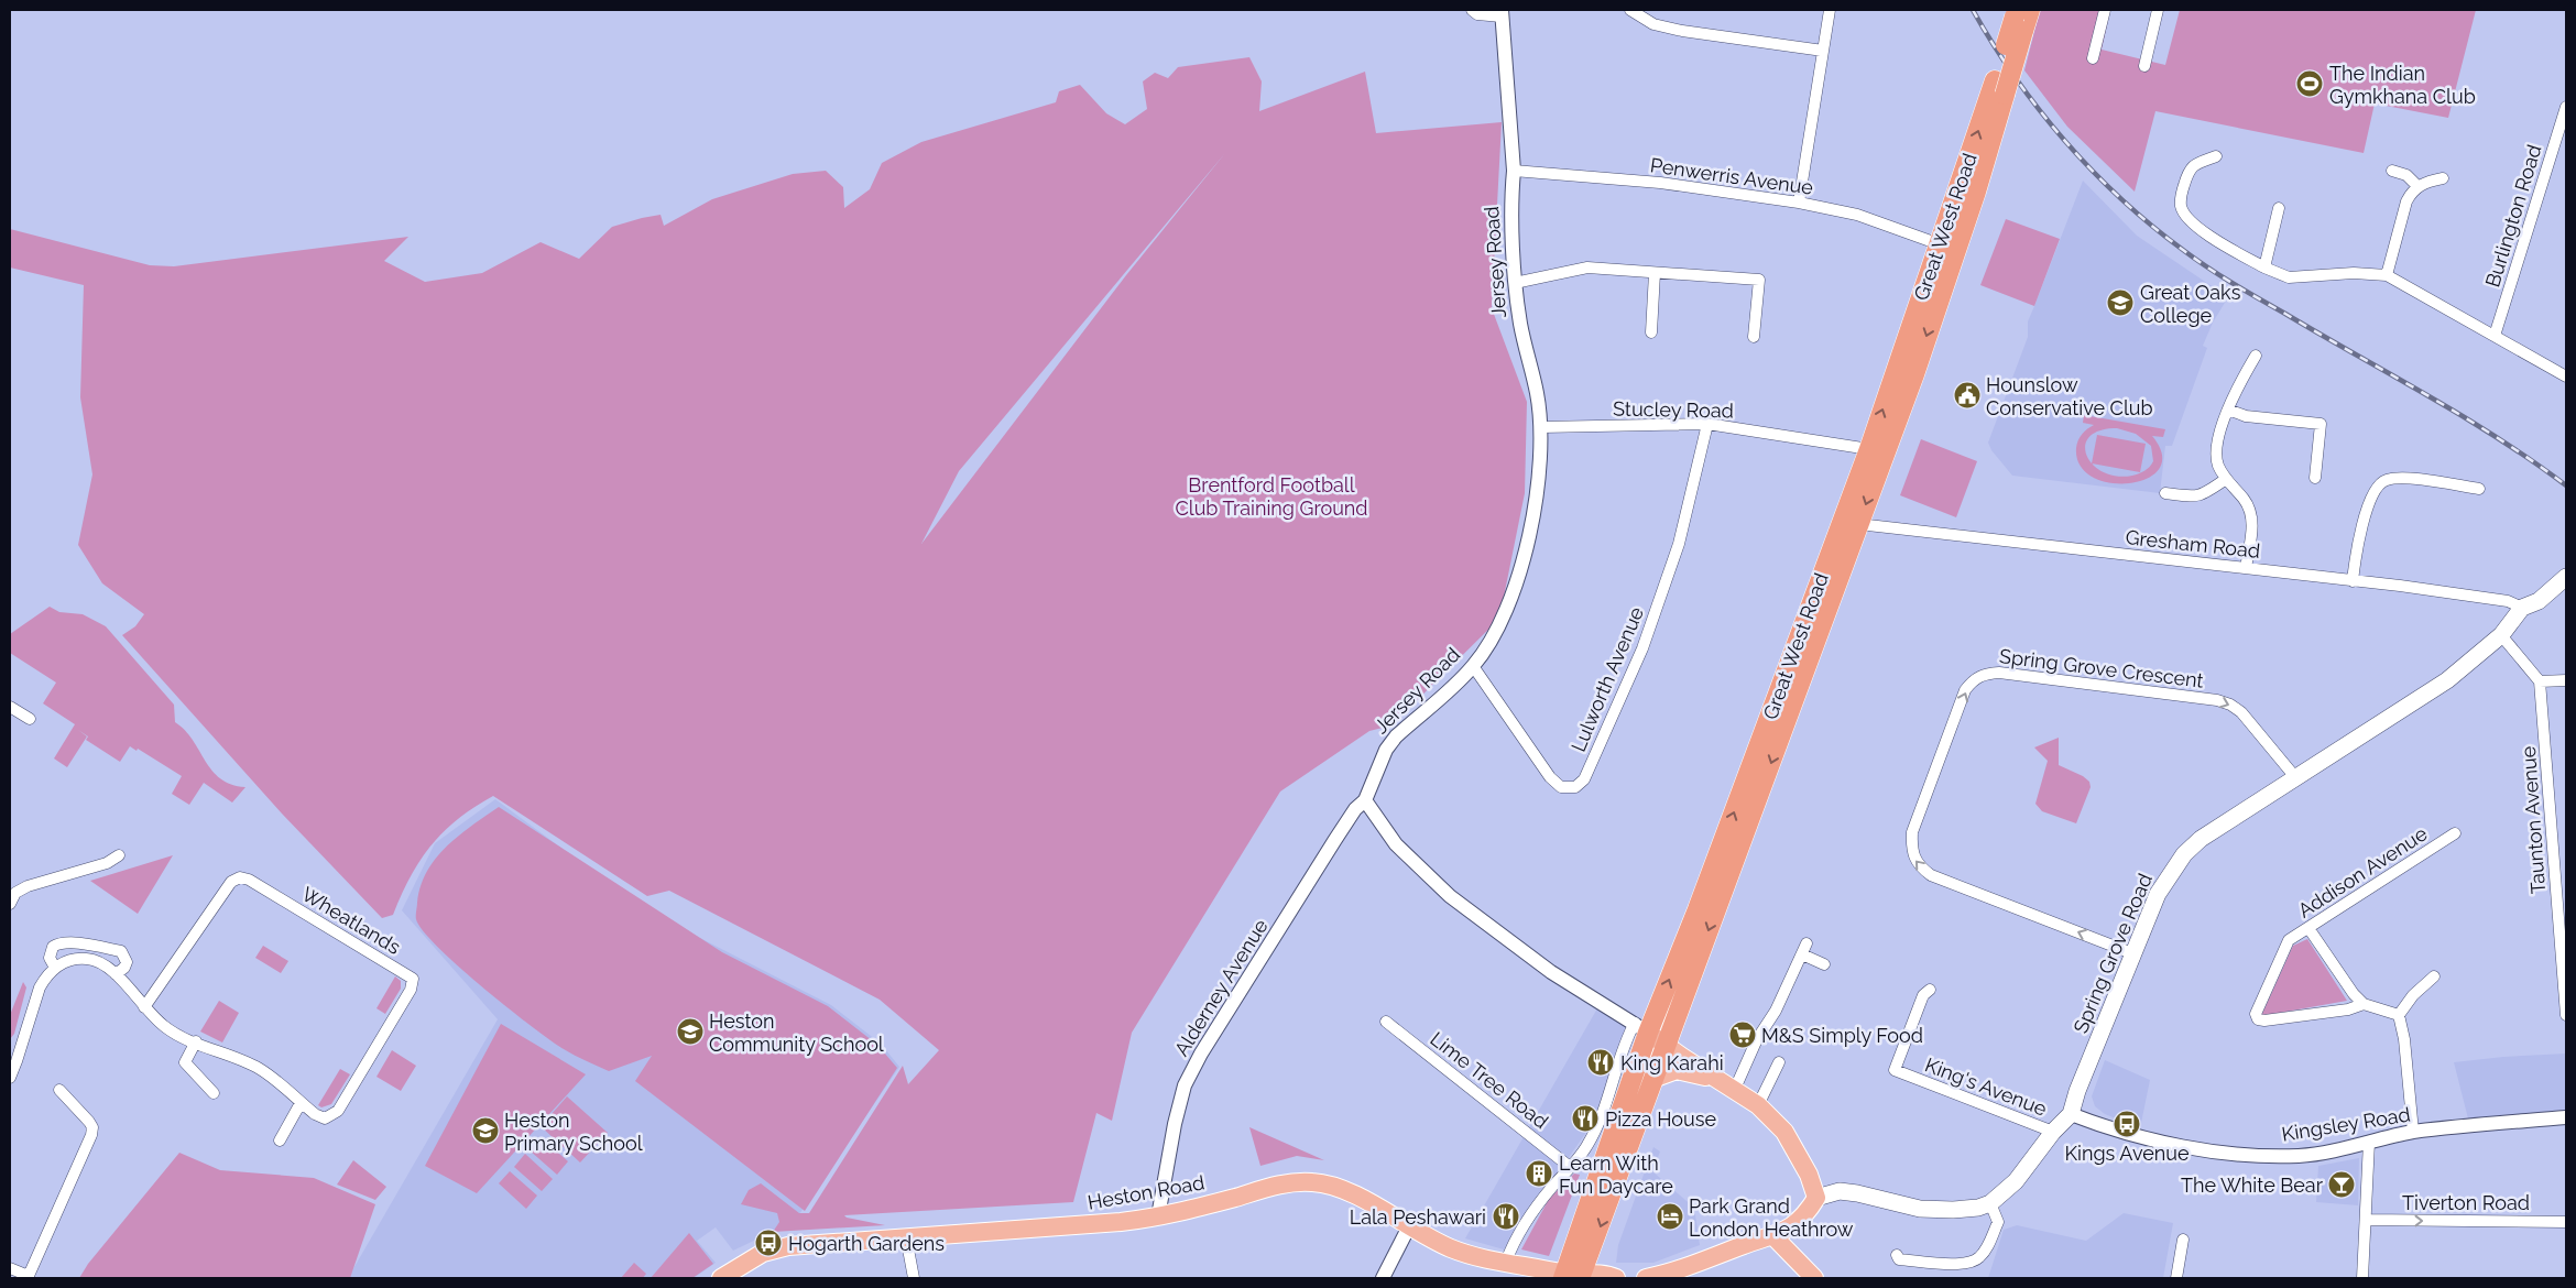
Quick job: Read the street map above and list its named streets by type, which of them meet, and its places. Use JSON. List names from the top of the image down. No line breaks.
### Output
{"streets":{"highway":["Great West Road"],"main road":["Spring Grove Road","Heston Road"],"street":["Penwerris Avenue","Burlington Road","Jersey Road","Stucley Road","Gresham Road","Spring Grove Crescent","Lulworth Avenue","Taunton Avenue","Addison Avenue","Wheatlands","Alderney Avenue","Lime Tree Road","King's Avenue","Kingsley Road","Tiverton Road"]},"crossings":[["Penwerris Avenue","Great West Road"],["Penwerris Avenue","Jersey Road"],["Great West Road","Stucley Road"],["Great West Road","Gresham Road"],["Great West Road","Heston Road"],["Jersey Road","Stucley Road"],["Jersey Road","Lulworth Avenue"],["Jersey Road","Alderney Avenue"],["Stucley Road","Lulworth Avenue"],["Gresham Road","Spring Grove Road"],["Spring Grove Crescent","Spring Grove Road"],["Spring Grove Road","King's Avenue"],["Spring Grove Road","Kingsley Road"],["Alderney Avenue","Heston Road"]],"one_way":["Tiverton Road"],"parks":["Brentford Football Club Training Ground"],"places":{"sports":["The Indian Gymkhana Club"],"school or university":["Great Oaks College","Heston Community School","Heston Primary School"],"public building":["Hounslow Conservative Club"],"supermarket":["M&S Simply Food"],"restaurant":["King Karahi","Pizza House","Lala Peshawari"],"bus stop":["Kings Avenue","Hogarth Gardens"],"building":["Learn With Fun Daycare"],"bar":["The White Bear"],"hotel":["Park Grand London Heathrow"]}}
